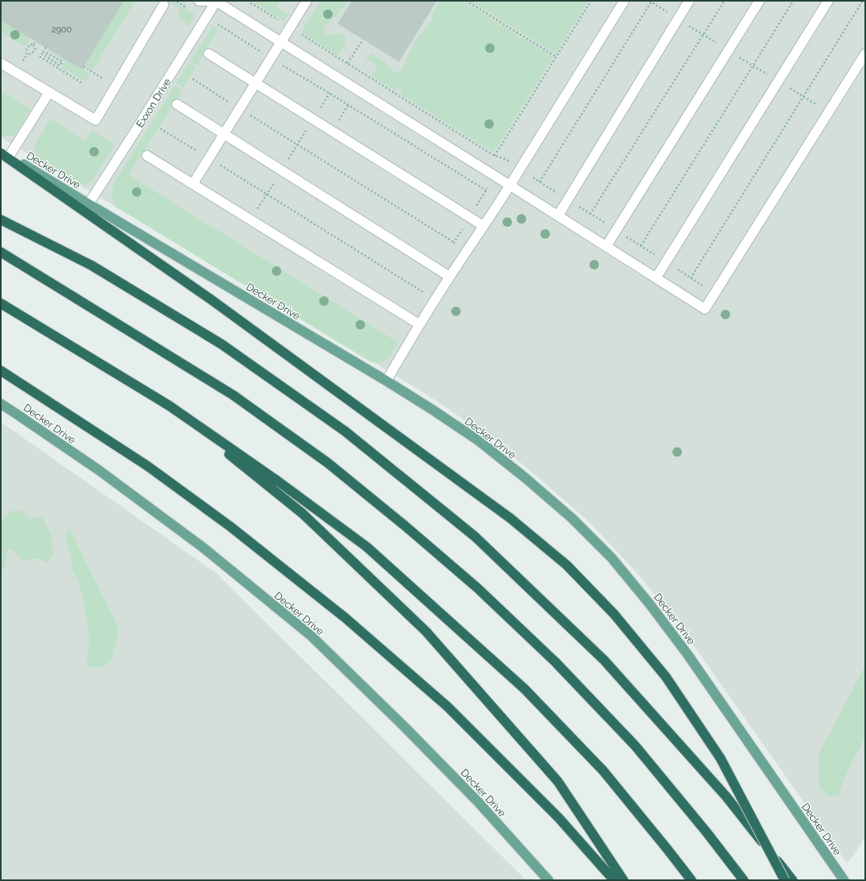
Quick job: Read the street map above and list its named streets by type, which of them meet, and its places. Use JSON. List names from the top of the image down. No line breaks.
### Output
{"streets":{"main road":["Decker Drive"],"lane":["Exxon Drive"]},"crossings":[["Exxon Drive","Decker Drive"]],"house_numbers":["2900"]}
